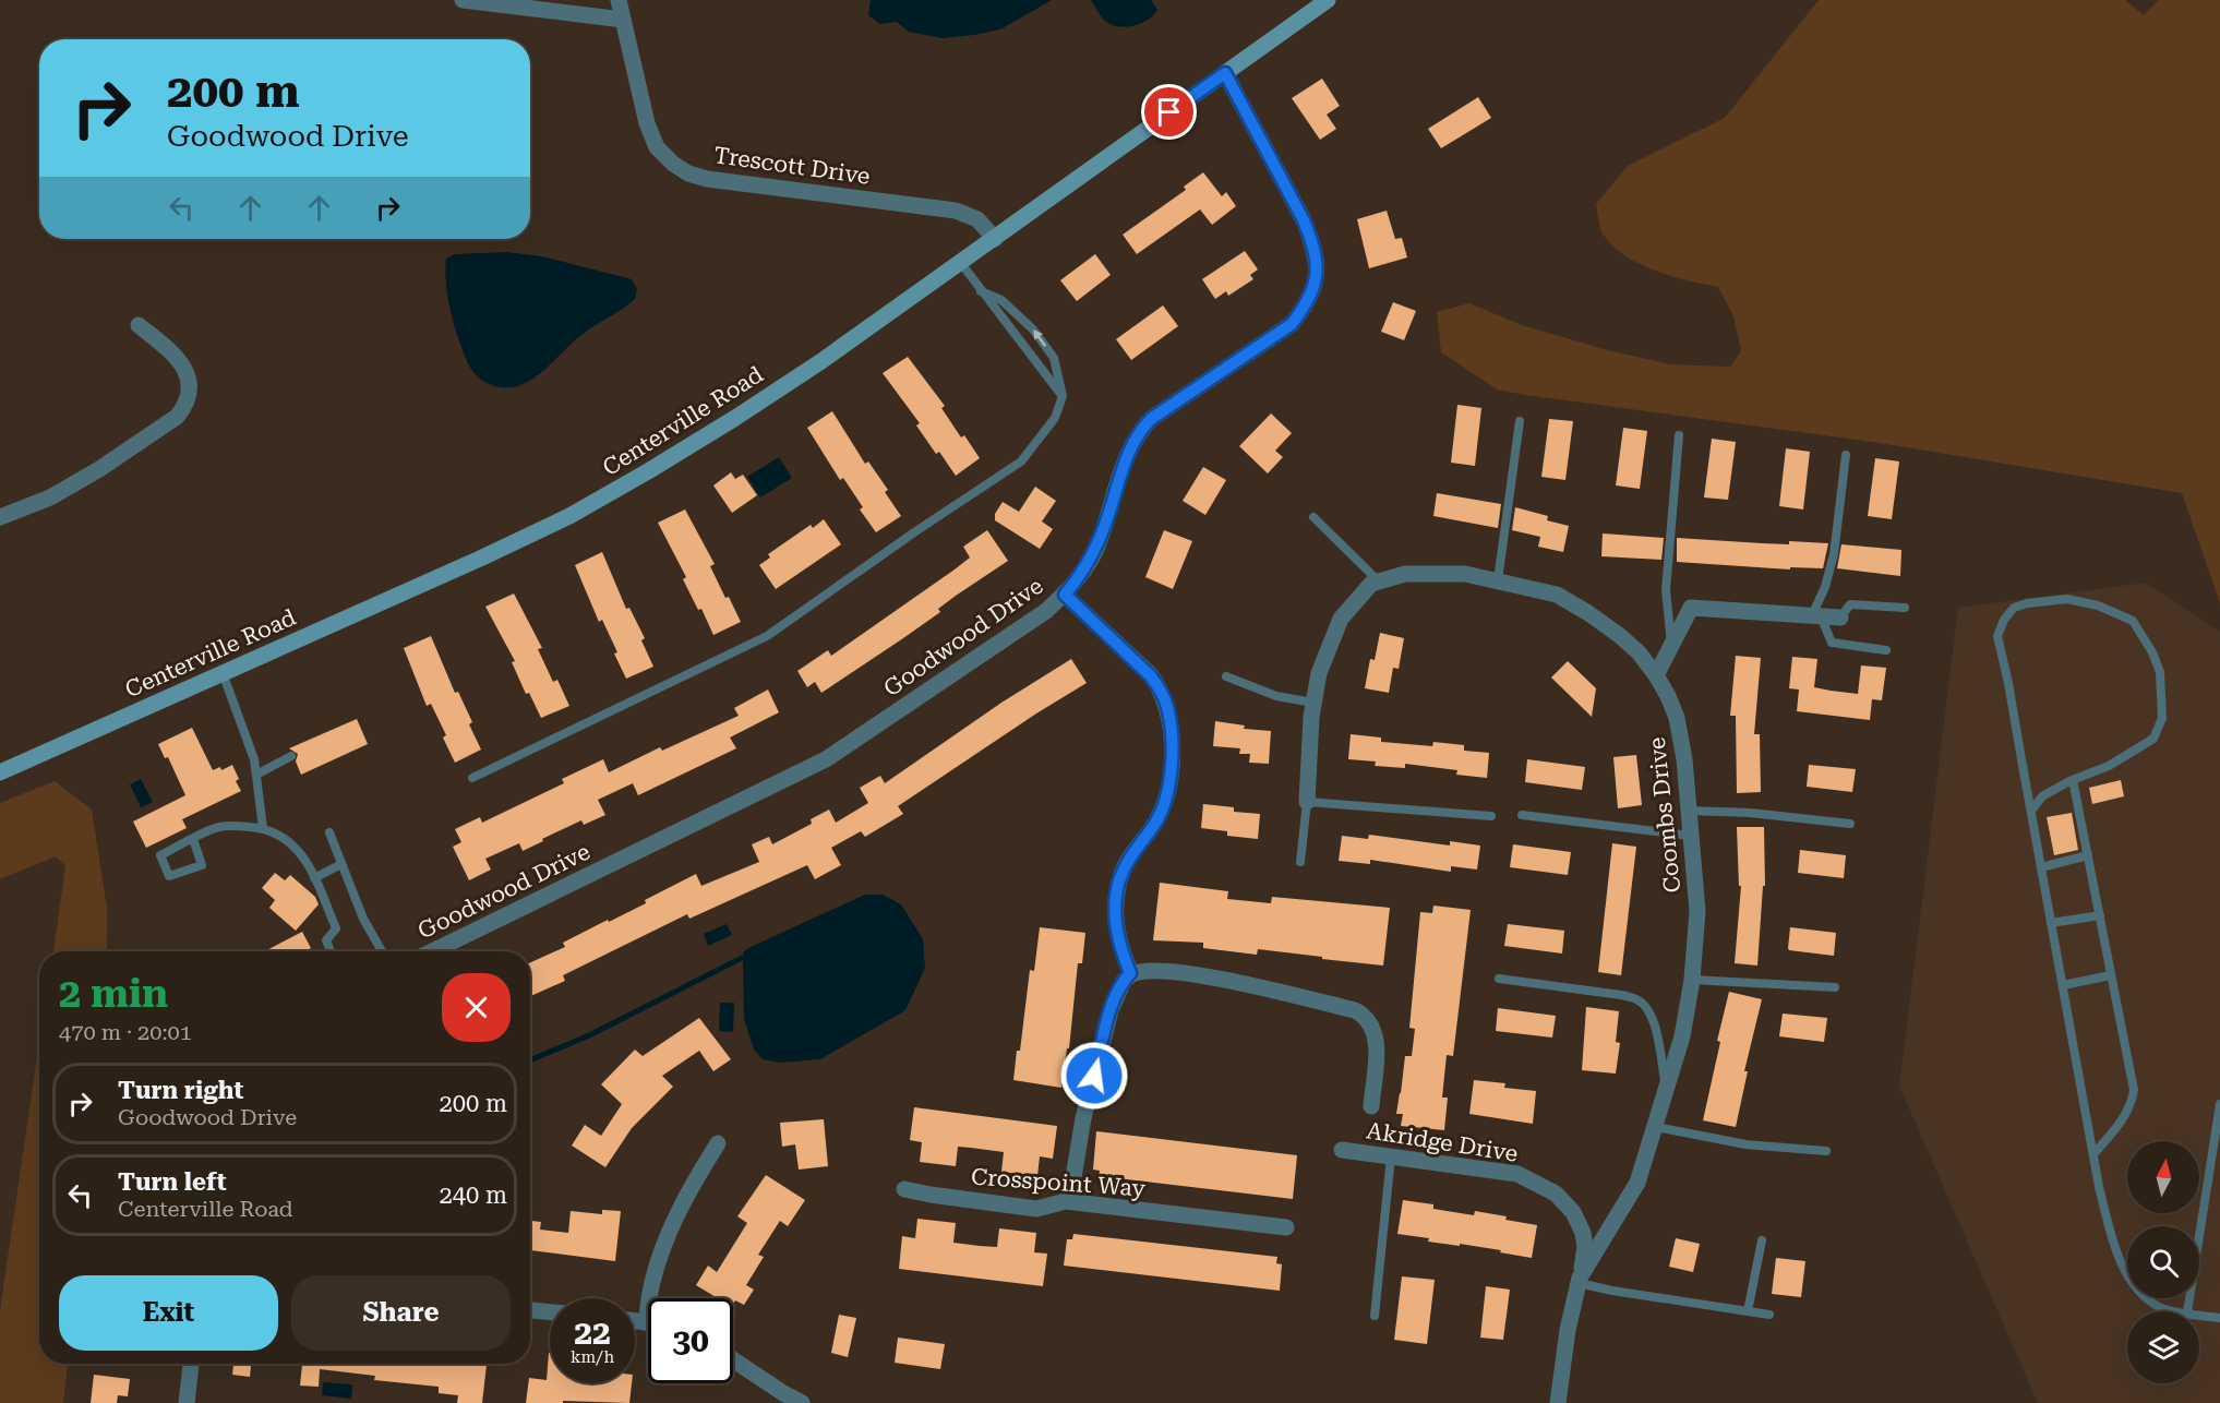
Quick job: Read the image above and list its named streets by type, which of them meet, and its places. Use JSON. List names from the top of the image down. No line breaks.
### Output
{"streets":{"main road":["Centerville Road"],"street":["Trescott Drive","Goodwood Drive","Coombs Drive","Akridge Drive","Crosspoint Way"]},"crossings":[["Trescott Drive","Centerville Road"],["Centerville Road","Goodwood Drive"],["Coombs Drive","Akridge Drive"]],"north":"top","page":{"turn":["200 m","Goodwood Drive"],"heading":["2 min","470 m · 20:01"],"list":[{"name":"Turn right","note":"Goodwood Drive","value":"200 m"},{"name":"Turn left","note":"Centerville Road","value":"240 m"}],"buttons":["Exit","Share"],"speed":"22 km/h","limit":"30"}}
